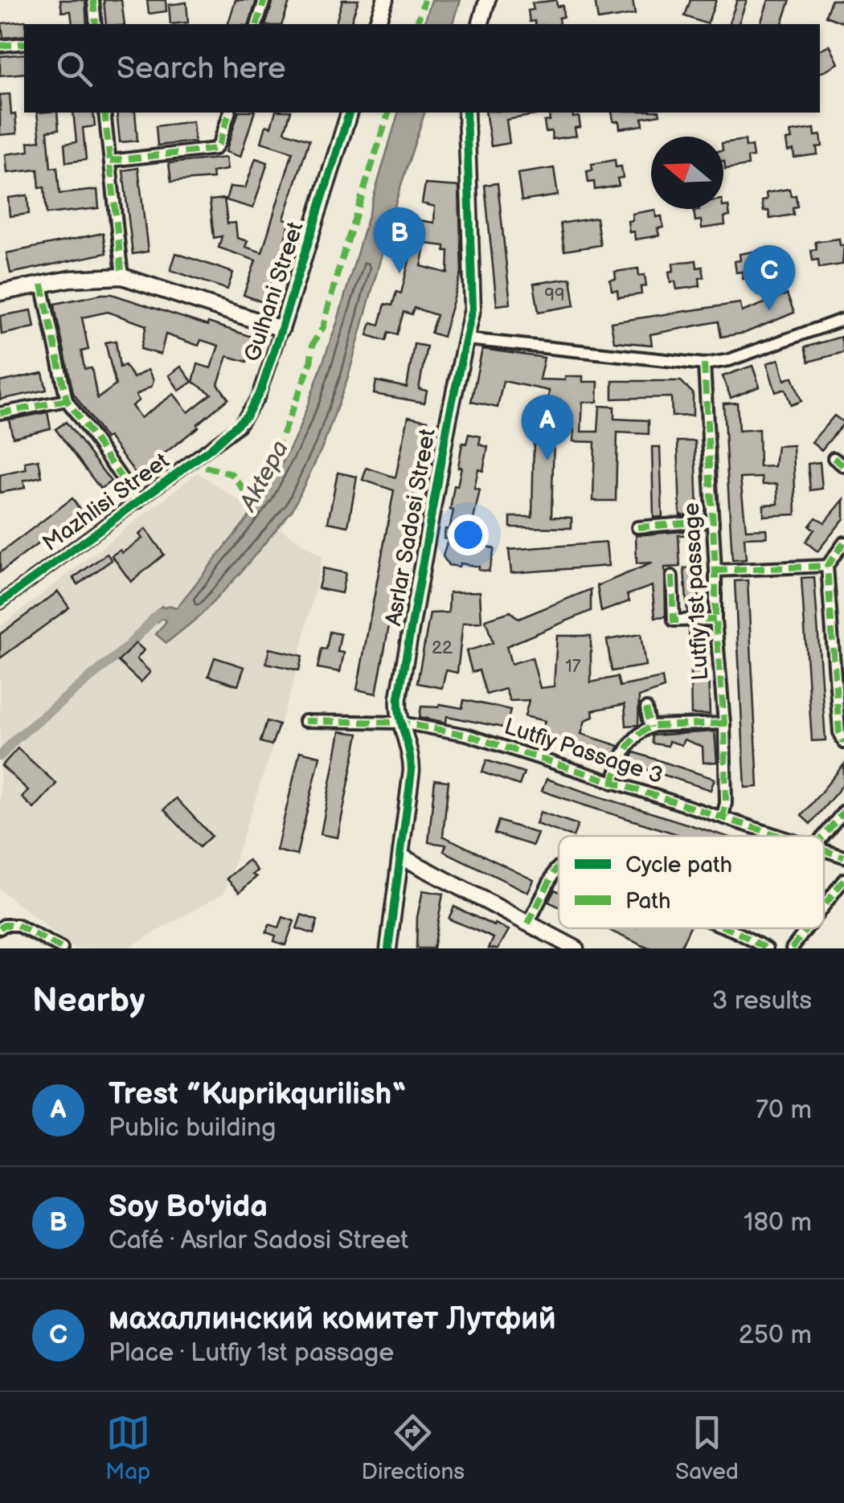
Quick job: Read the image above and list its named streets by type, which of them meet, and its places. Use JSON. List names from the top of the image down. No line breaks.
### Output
{"streets":{"street":["Gulhani Street","Mazhlisi Street","Asrlar Sadosi Street","Lutfiy 1st passage","Lutfiy Passage 3"]},"crossings":[["Gulhani Street","Mazhlisi Street"],["Asrlar Sadosi Street","Lutfiy Passage 3"],["Lutfiy 1st passage","Lutfiy Passage 3"]],"water":["Aktepa"],"house_numbers":["99","22","17"],"legend":["Cycle path","Path"],"north":"left","page":{"search":"Search here","pins":["B","C","A"],"heading":["Nearby","3 results"],"list":[{"mark":"A","name":"Trest ”Kuprikqurilish“","note":"Public building","value":"70 m"},{"mark":"B","name":"Soy Bo'yida","note":"Café · Asrlar Sadosi Street","value":"180 m"},{"mark":"C","name":"махаллинский комитет Лутфий","note":"Place · Lutfiy 1st passage","value":"250 m"}],"nav":["Map","Directions","Saved"]}}
